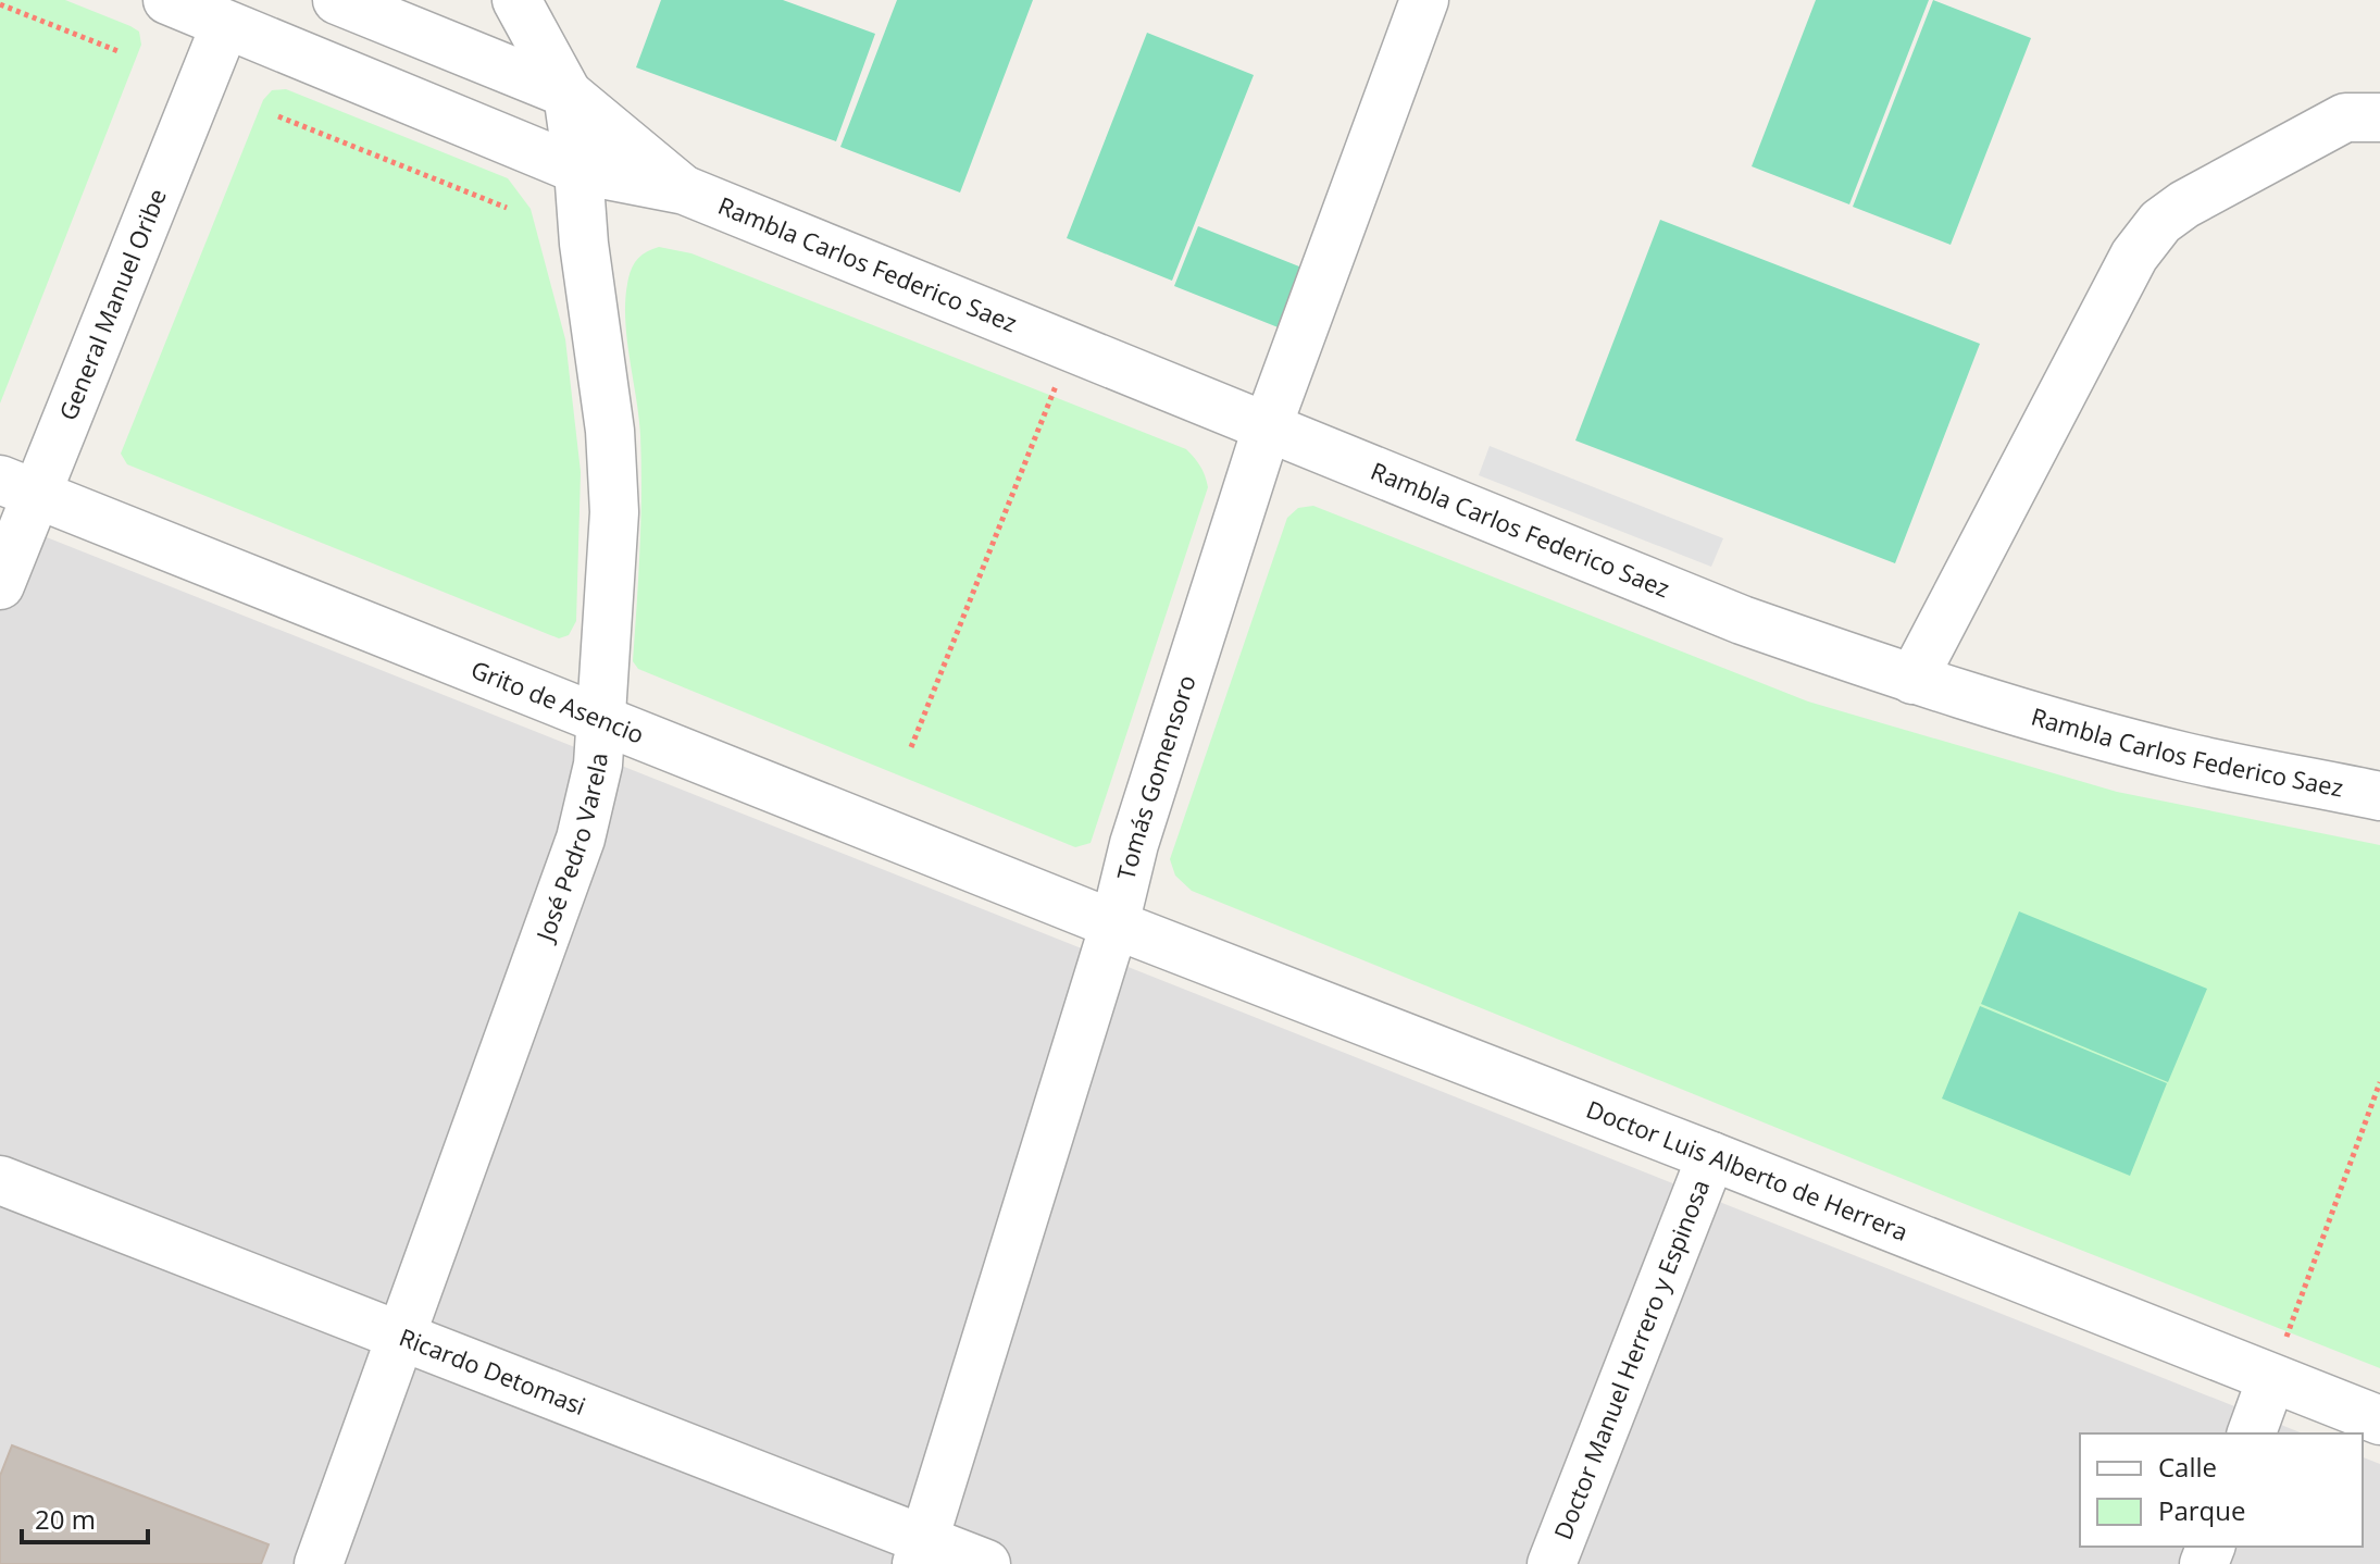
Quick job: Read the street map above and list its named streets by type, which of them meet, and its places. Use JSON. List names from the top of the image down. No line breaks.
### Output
{"streets":{"street":["Rambla Carlos Federico Saez","General Manuel Oribe","Grito de Asencio","Tomás Gomensoro","José Pedro Varela","Doctor Luis Alberto de Herrera","Doctor Manuel Herrero y Espinosa","Ricardo Detomasi"]},"crossings":[["Rambla Carlos Federico Saez","General Manuel Oribe"],["Rambla Carlos Federico Saez","Tomás Gomensoro"],["Rambla Carlos Federico Saez","José Pedro Varela"],["General Manuel Oribe","Grito de Asencio"],["Grito de Asencio","Tomás Gomensoro"],["Grito de Asencio","José Pedro Varela"],["Grito de Asencio","Doctor Luis Alberto de Herrera"],["Tomás Gomensoro","Doctor Luis Alberto de Herrera"],["Tomás Gomensoro","Ricardo Detomasi"],["José Pedro Varela","Ricardo Detomasi"],["Doctor Luis Alberto de Herrera","Doctor Manuel Herrero y Espinosa"]],"legend":["Calle","Parque"],"scale_bar":"20 m"}
